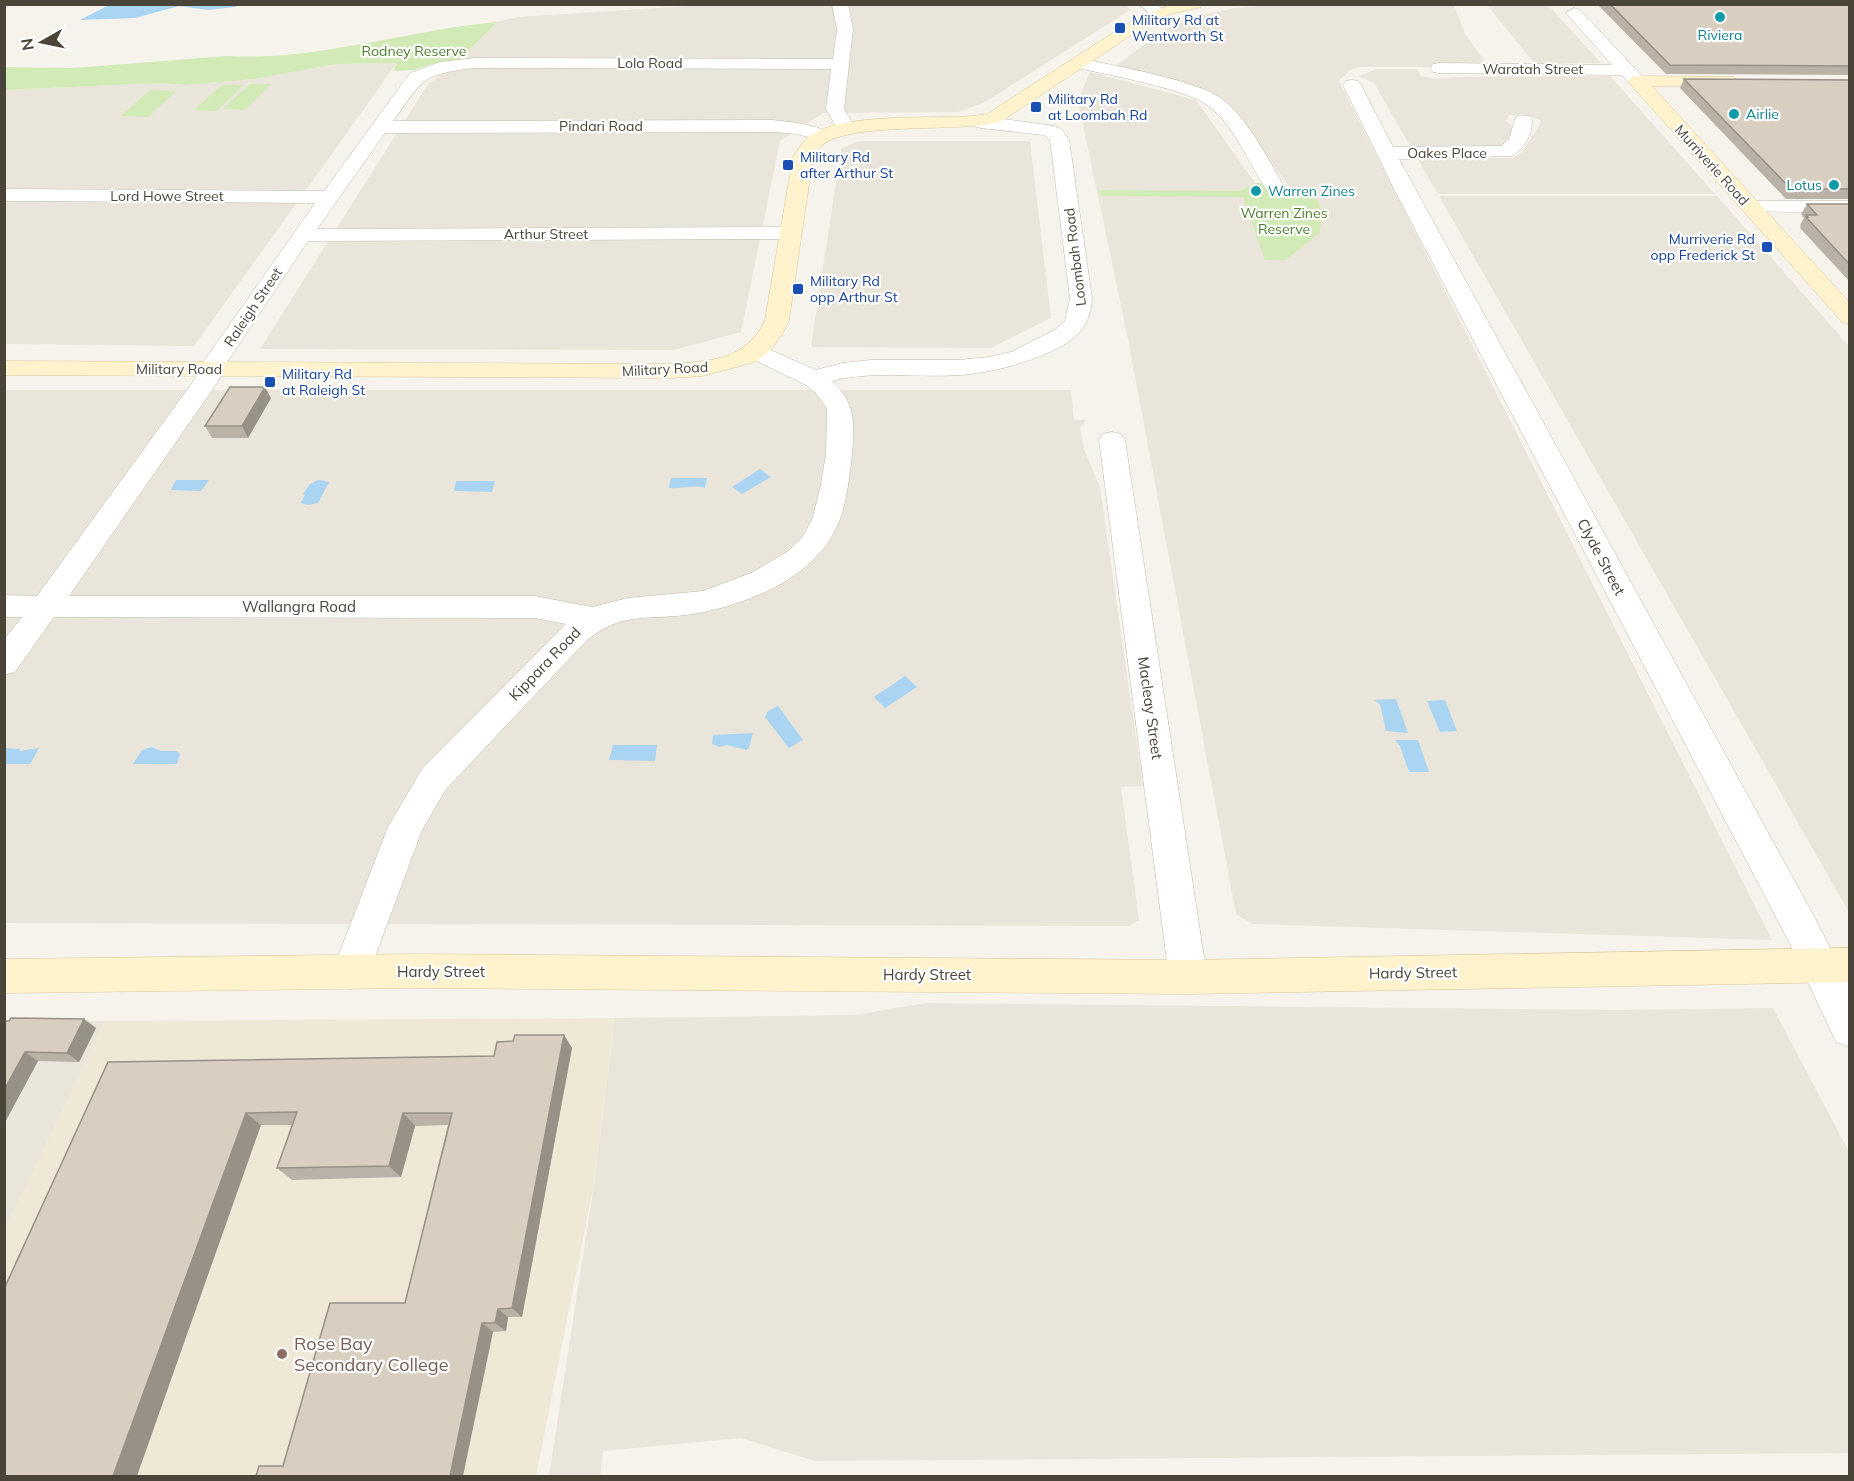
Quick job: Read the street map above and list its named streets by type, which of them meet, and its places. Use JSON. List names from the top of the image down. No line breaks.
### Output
{"streets":{"street":["Lola Road","Waratah Street","Pindari Road","Oakes Place","Murriverie Road","Lord Howe Street","Arthur Street","Loombah Road","Raleigh Street","Military Road","Clyde Street","Wallangra Road","Kippara Road","Macleay Street","Hardy Street"]},"crossings":[["Lola Road","Raleigh Street"],["Waratah Street","Murriverie Road"],["Pindari Road","Raleigh Street"],["Oakes Place","Clyde Street"],["Lord Howe Street","Raleigh Street"],["Arthur Street","Raleigh Street"],["Loombah Road","Kippara Road"],["Raleigh Street","Military Road"],["Raleigh Street","Wallangra Road"],["Military Road","Kippara Road"],["Clyde Street","Hardy Street"],["Wallangra Road","Kippara Road"],["Kippara Road","Hardy Street"],["Macleay Street","Hardy Street"]],"parks":["Rodney Reserve","Warren Zines Reserve"],"places":{"other":["Riviera","Airlie","Lotus","Warren Zines","Rose Bay Secondary College"],"transit":["Military Rd at Wentworth St","Military Rd at Loombah Rd","Military Rd after Arthur St","Murriverie Rd opp Frederick St","Military Rd opp Arthur St","Military Rd at Raleigh St"]},"north":"left"}
